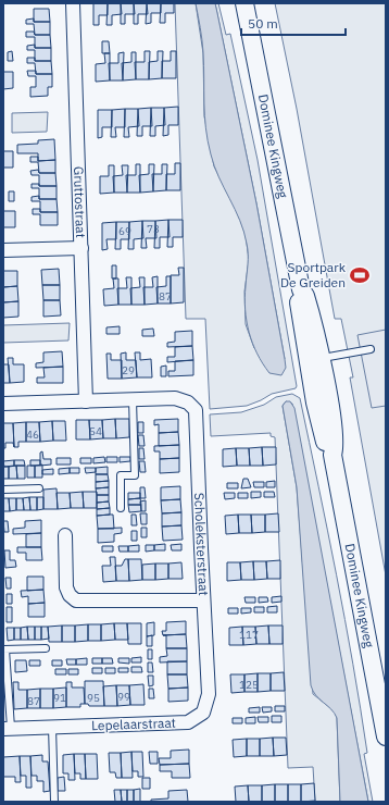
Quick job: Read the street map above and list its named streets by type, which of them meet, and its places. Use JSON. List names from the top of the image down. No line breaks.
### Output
{"streets":{"main road":["Dominee Kingweg"],"street":["Gruttostraat","Scholeksterstraat","Lepelaarstraat"]},"crossings":[["Gruttostraat","Scholeksterstraat"],["Scholeksterstraat","Lepelaarstraat"]],"places":{"sports":["Sportpark De Greiden"]},"house_numbers":["73","69","87","29","54","46","117","125","99","91","95","87"],"scale_bar":"50 m"}
